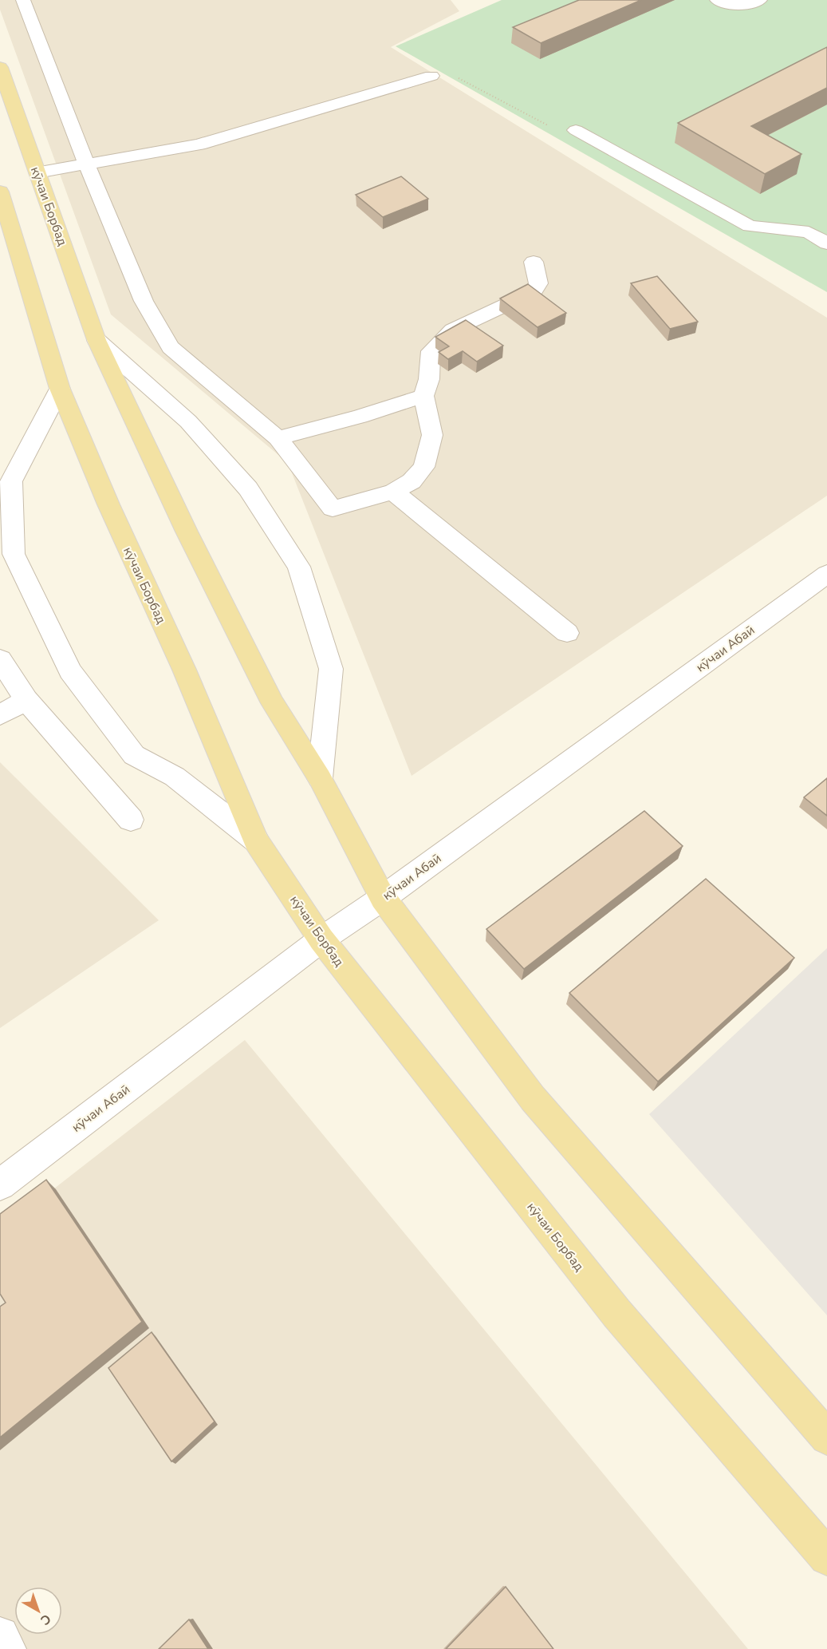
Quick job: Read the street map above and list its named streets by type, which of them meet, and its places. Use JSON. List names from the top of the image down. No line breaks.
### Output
{"streets":{"main road":["кӯчаи Борбад"],"street":["кӯчаи Абаӣ"]},"crossings":[["кӯчаи Борбад","кӯчаи Абаӣ"]],"north":"bottom right"}
